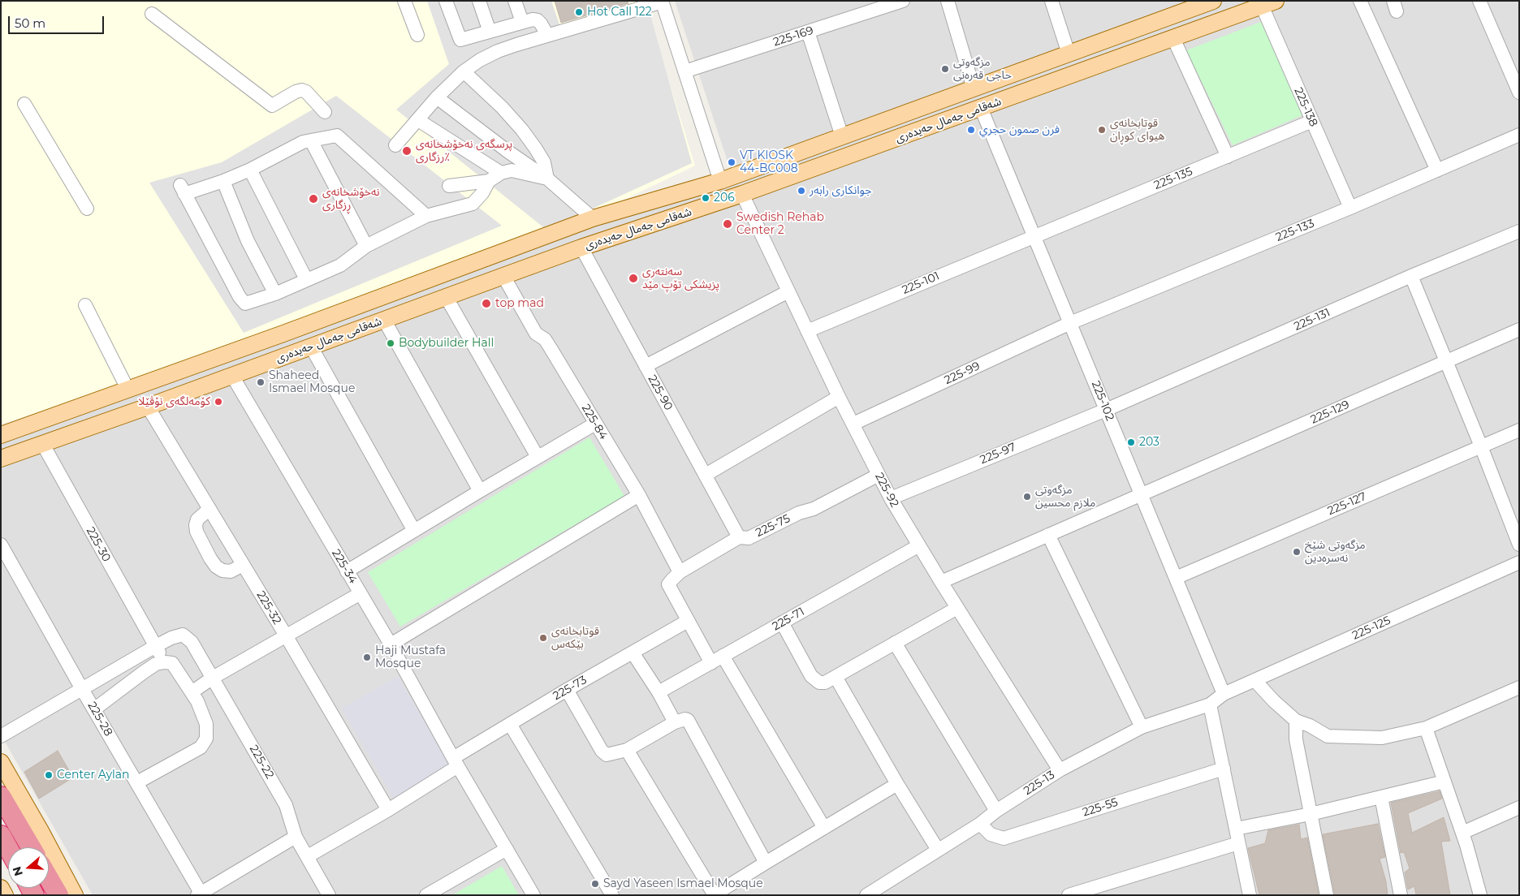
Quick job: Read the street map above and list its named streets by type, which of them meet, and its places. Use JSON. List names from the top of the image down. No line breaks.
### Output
{"streets":{"main road":["شەقامی جەمال حەیدەری"],"street":["225-169","225-138","225-135","225-133","225-101","225-131","225-99","225-90","225-102","225-129","225-84","225-97","225-92","225-127","225-75","225-30","225-34","225-32","225-71","225-125","225-73","225-28","225-22","225-13","225-55"]},"crossings":[["225-138","شەقامی جەمال حەیدەری"],["225-138","225-135"],["225-138","225-133"],["شەقامی جەمال حەیدەری","225-90"],["شەقامی جەمال حەیدەری","225-102"],["شەقامی جەمال حەیدەری","225-84"],["شەقامی جەمال حەیدەری","225-92"],["شەقامی جەمال حەیدەری","225-30"],["شەقامی جەمال حەیدەری","225-34"],["شەقامی جەمال حەیدەری","225-32"],["225-135","225-101"],["225-135","225-102"],["225-133","225-99"],["225-133","225-102"],["225-101","225-102"],["225-101","225-92"],["225-131","225-102"],["225-131","225-97"],["225-99","225-102"],["225-99","225-92"],["225-90","225-75"],["225-102","225-129"],["225-102","225-97"],["225-102","225-127"],["225-102","225-125"],["225-102","225-13"],["225-129","225-92"],["225-84","225-75"],["225-84","225-73"],["225-97","225-92"],["225-92","225-75"],["225-92","225-71"],["225-92","225-13"],["225-30","225-28"],["225-30","225-22"],["225-34","225-73"],["225-32","225-73"],["225-125","225-13"],["225-73","225-22"],["225-13","225-55"]],"places":["Hot Call 122","مزگەوتی حاجی قەرەنی","فرن صمون حجري","قوتابخانەی هیوای کوڕان","پرسگەی نەخۆشخانەی رزگاری٪","VT KIOSK 44-BC008","جوانکاری رابەر","206","نەخۆشخانەی ڕزگاری","Swedish Rehab Center 2","سەنتەری پزیشکی تۆپ مێد","top mad","Bodybuilder Hall","Shaheed Ismael Mosque","كۆمەلگەی نۆڤێلا","203","مزگه‌وتی ملازم محسین","مزگه‌وتی شێخ نه‌سرەدین","قوتابخانەی بێكه‌س","Haji Mustafa Mosque","Center Aylan","Sayd Yaseen Ismael Mosque"],"scale_bar":"50 m","north":"left"}
